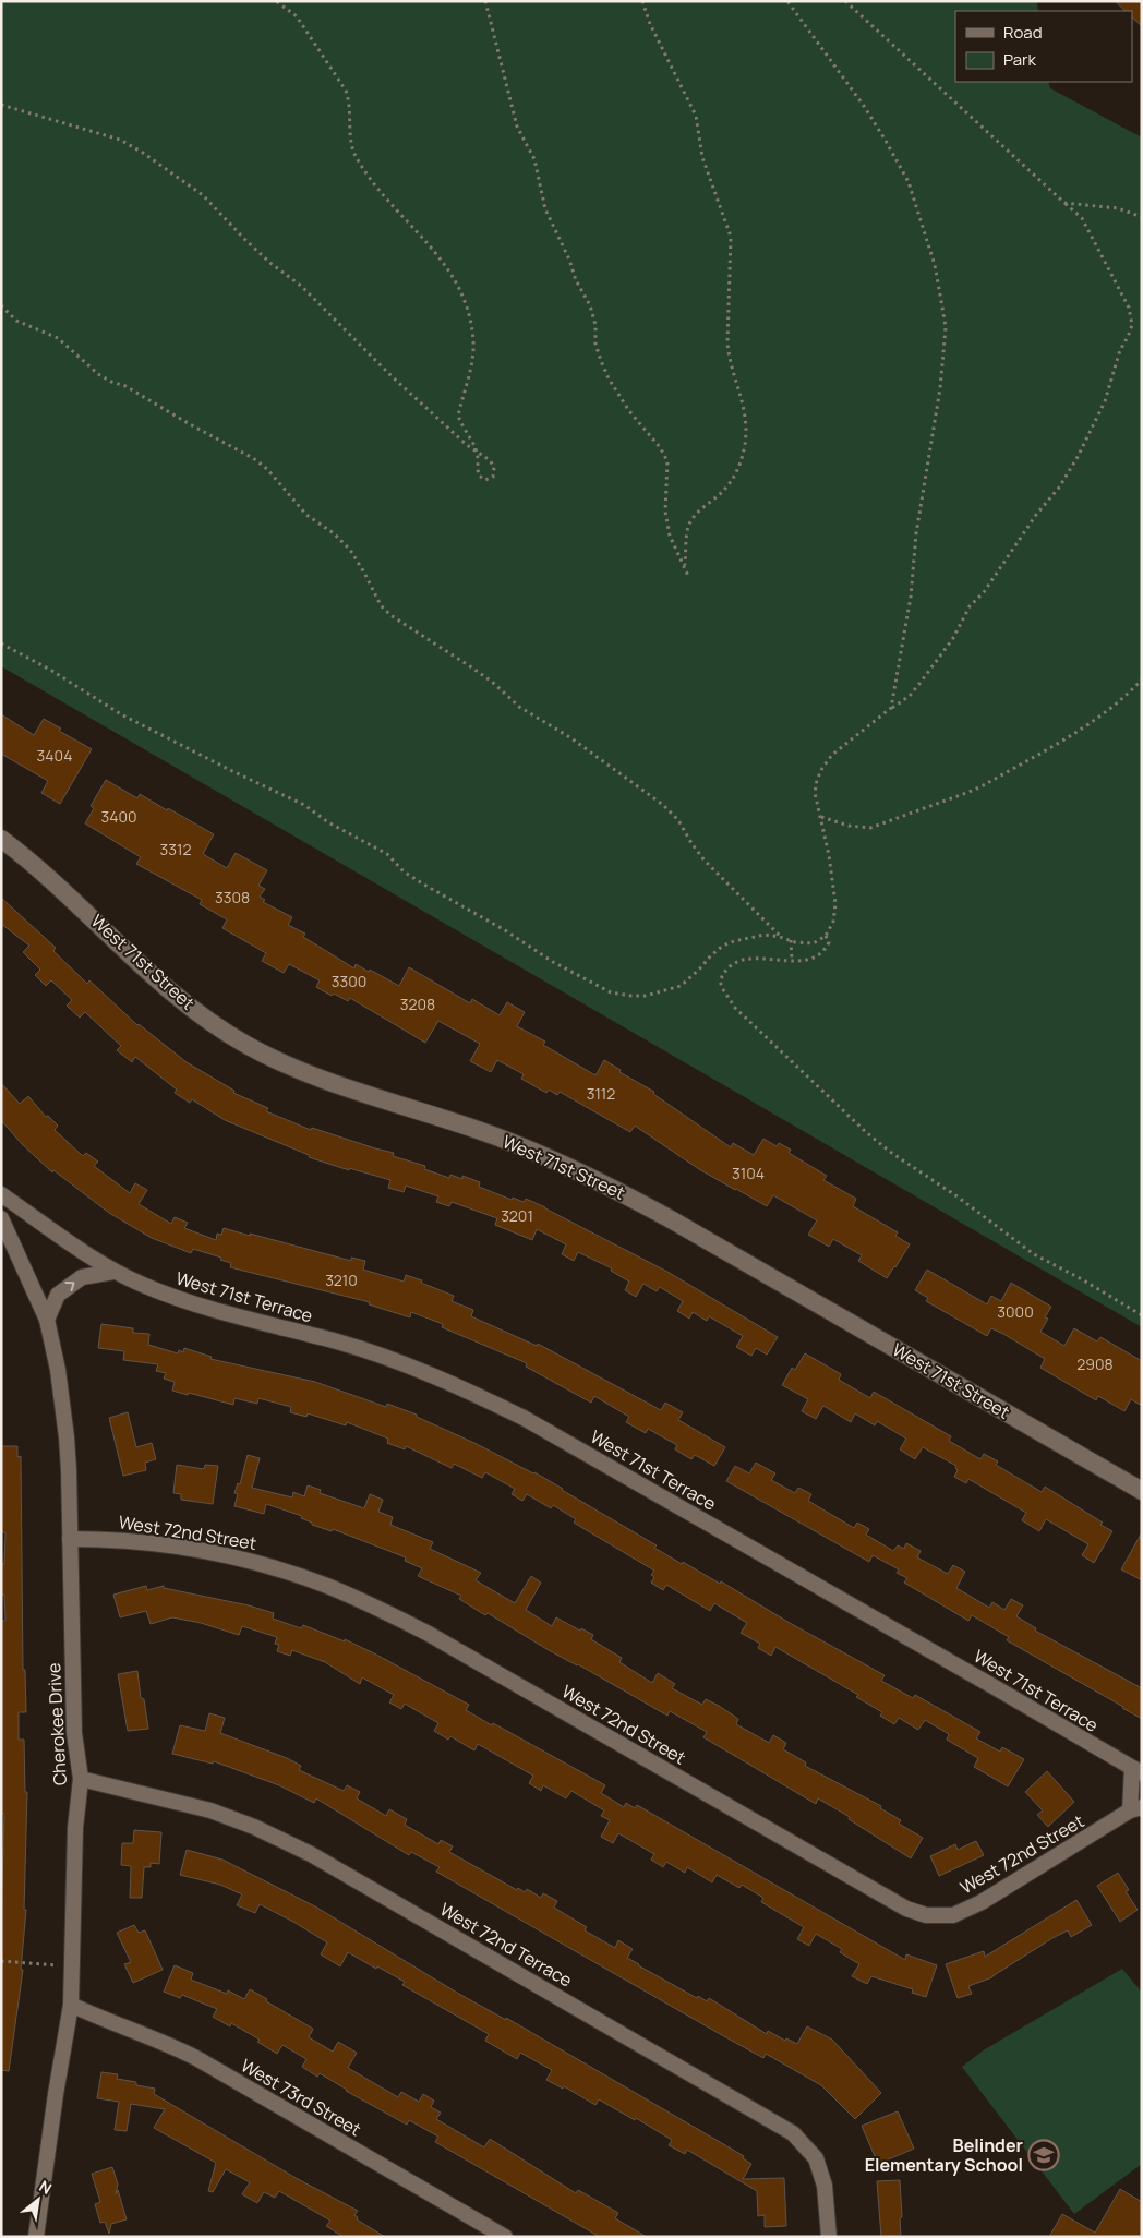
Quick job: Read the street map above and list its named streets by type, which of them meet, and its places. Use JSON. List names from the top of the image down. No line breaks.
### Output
{"streets":{"street":["West 71st Street","West 71st Terrace","West 72nd Street","Cherokee Drive","West 72nd Terrace","West 73rd Street"]},"crossings":[["West 71st Terrace","West 72nd Street"],["West 72nd Street","Cherokee Drive"],["Cherokee Drive","West 72nd Terrace"],["Cherokee Drive","West 73rd Street"]],"places":{"school or university":["Belinder Elementary School"]},"house_numbers":["3404","3400","3312","3308","3300","3208","3112","3104","3201","3210","3000","2908"],"legend":["Road","Park"],"north":"top right"}
